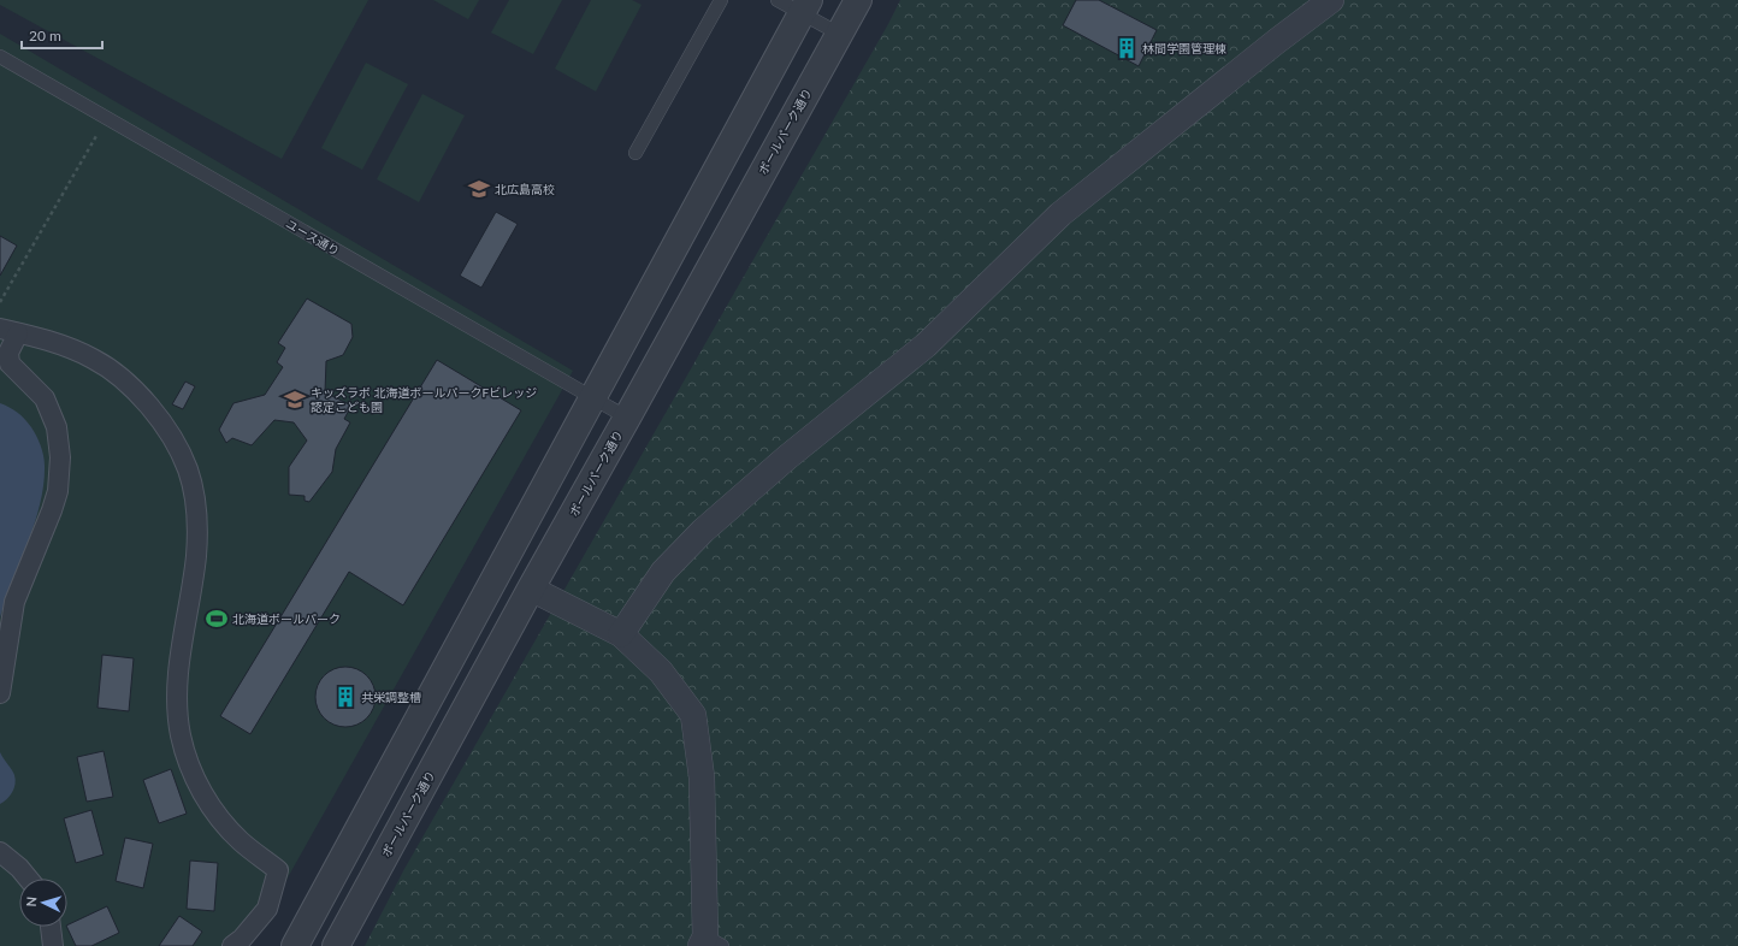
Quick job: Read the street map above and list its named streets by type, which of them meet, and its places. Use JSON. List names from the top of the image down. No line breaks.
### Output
{"streets":{"street":["ボールパーク通り"],"lane":["ユース通り"]},"crossings":[["ボールパーク通り","ユース通り"]],"places":{"building":["林間学園管理棟","共栄調整槽"],"school or university":["北広島高校","キッズラボ 北海道ボールパークFビレッジ 認定こども園"],"sports":["北海道ボールパーク"]},"scale_bar":"20 m","north":"left"}
